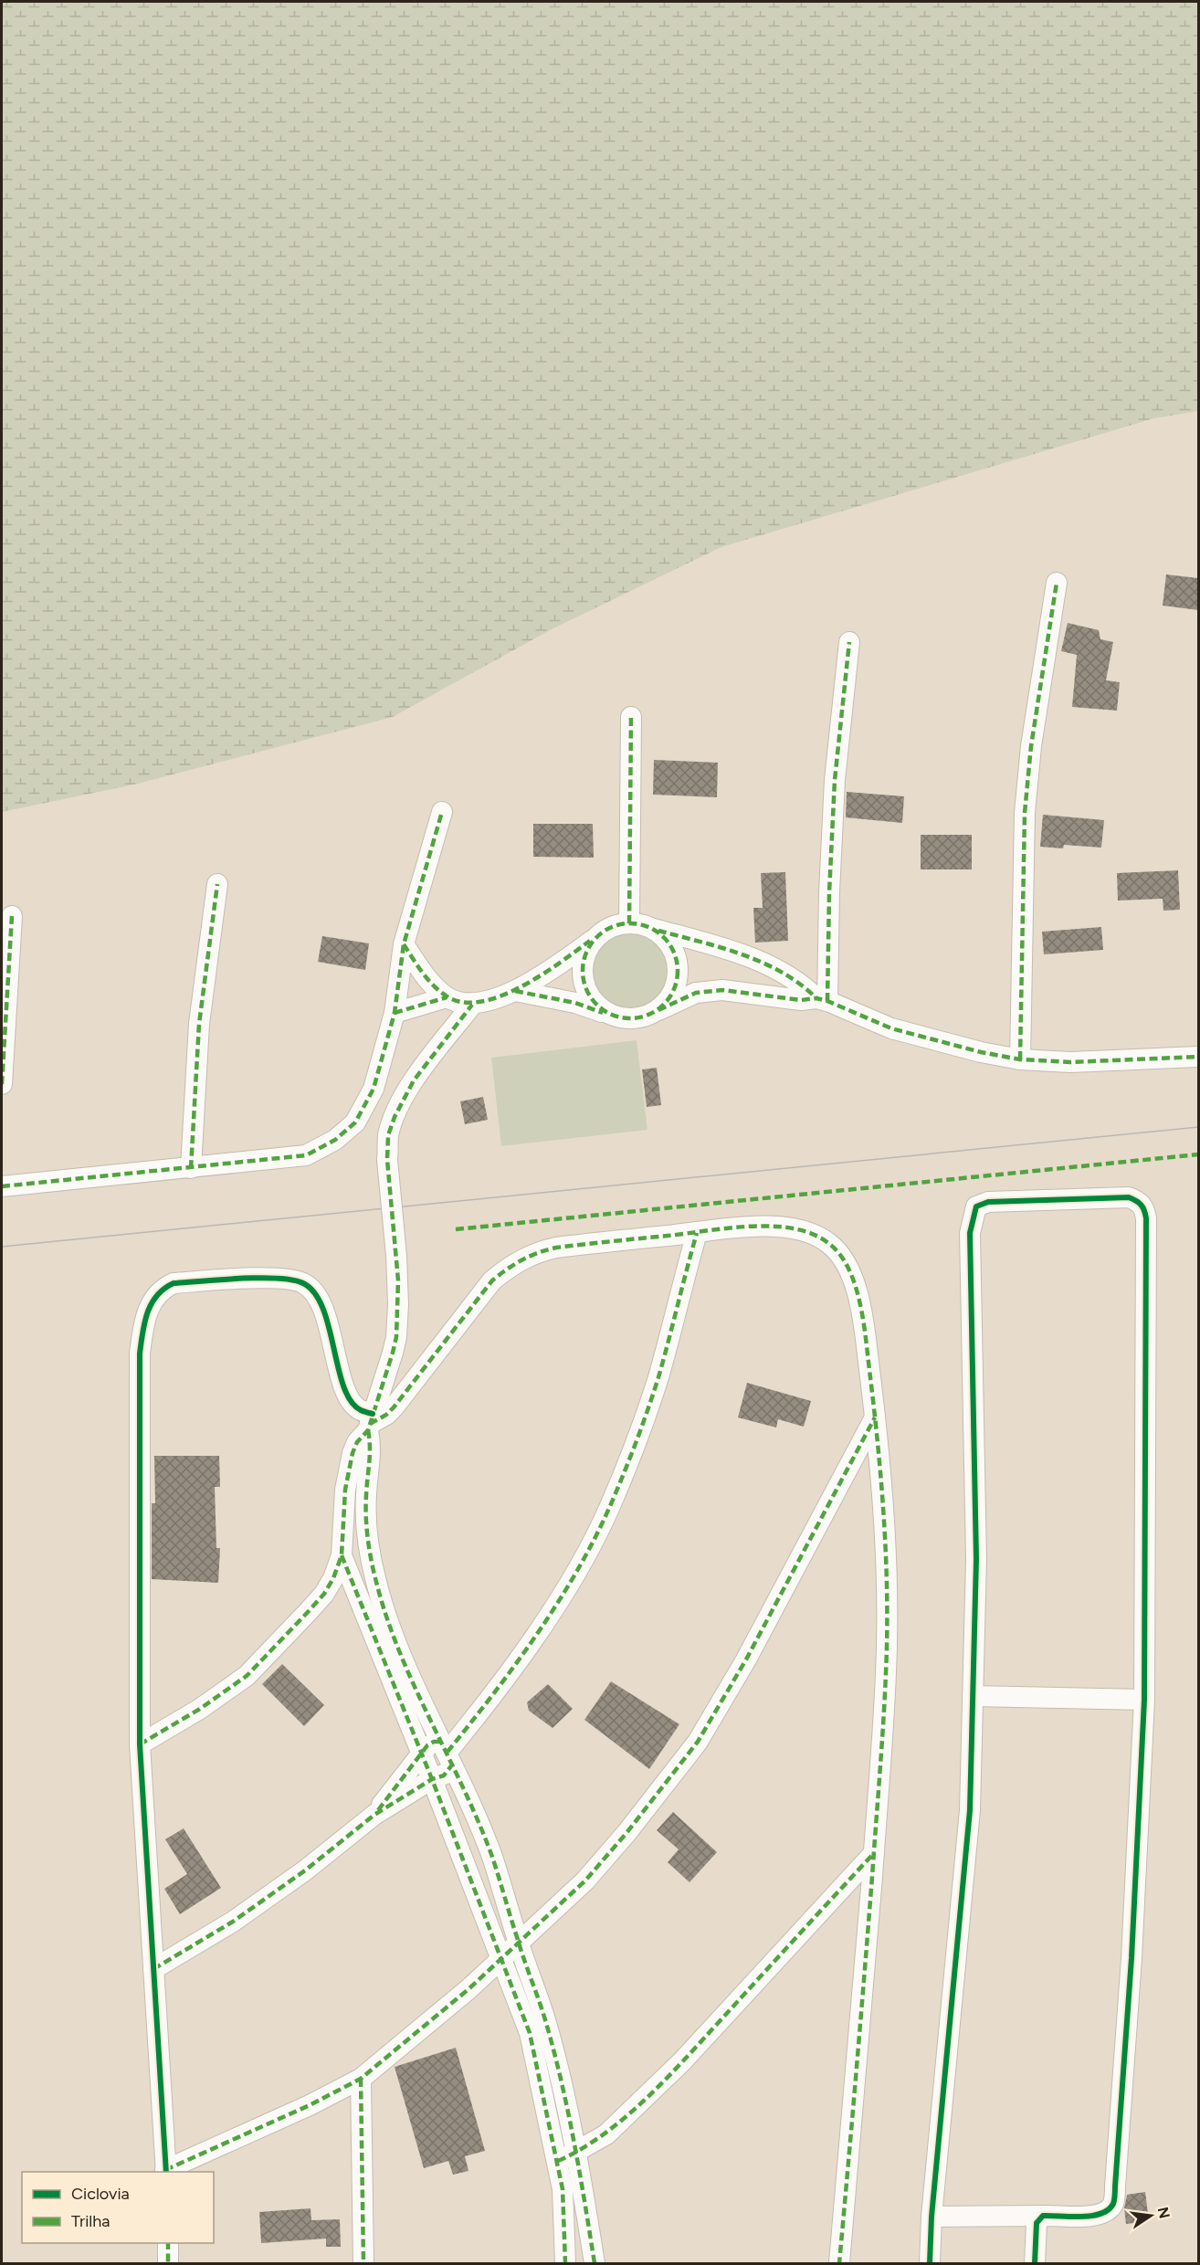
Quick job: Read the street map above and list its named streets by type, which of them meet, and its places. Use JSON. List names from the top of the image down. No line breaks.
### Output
{"legend":["Ciclovia","Trilha"],"north":"right"}
